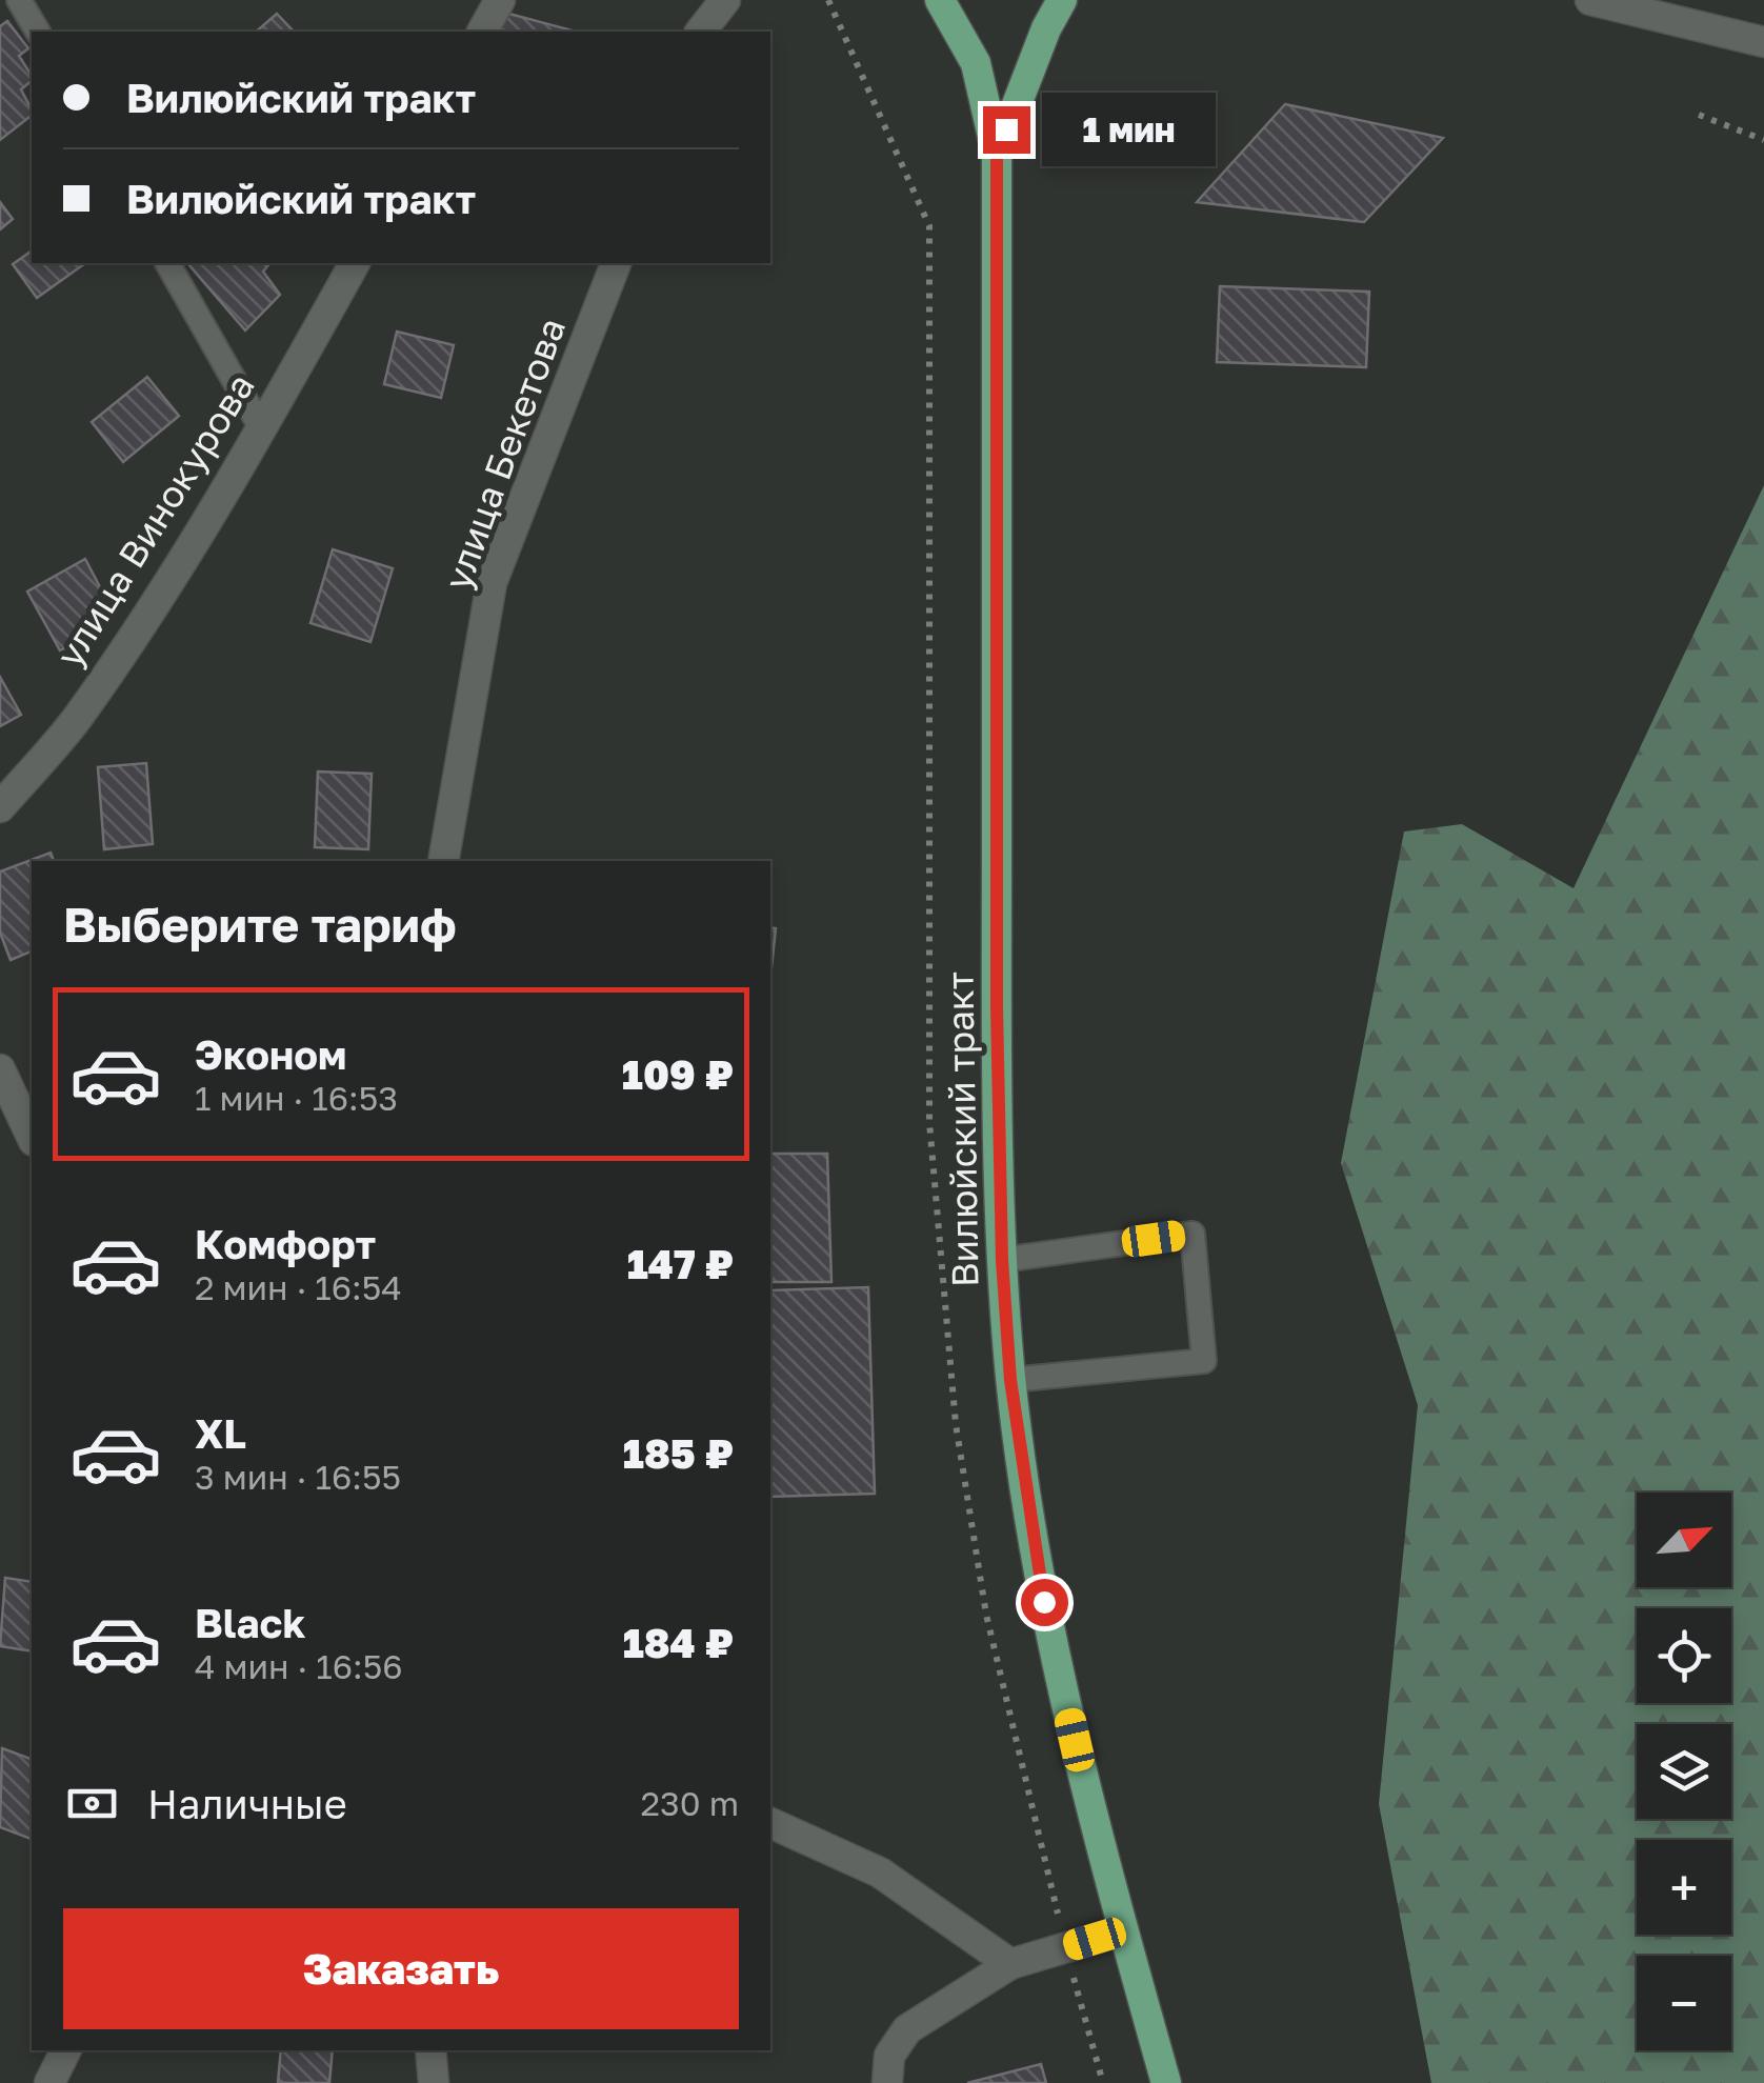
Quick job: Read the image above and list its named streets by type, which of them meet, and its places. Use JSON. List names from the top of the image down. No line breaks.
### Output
{"streets":{"main road":["Вилюйский тракт"],"street":["улица Бекетова","улица Винокурова"]},"north":"top right","page":{"banner":["Вилюйский тракт","Вилюйский тракт"],"bubble":"1 мин","heading":"Выберите тариф","list":[{"name":"Эконом","note":"1 мин · 16:53","value":"109 ₽"},{"name":"Комфорт","note":"2 мин · 16:54","value":"147 ₽"},{"name":"XL","note":"3 мин · 16:55","value":"185 ₽"},{"name":"Black","note":"4 мин · 16:56","value":"184 ₽"}],"map_buttons":["+","−"],"pay":["Наличные","230 m"],"buttons":"Заказать"}}
